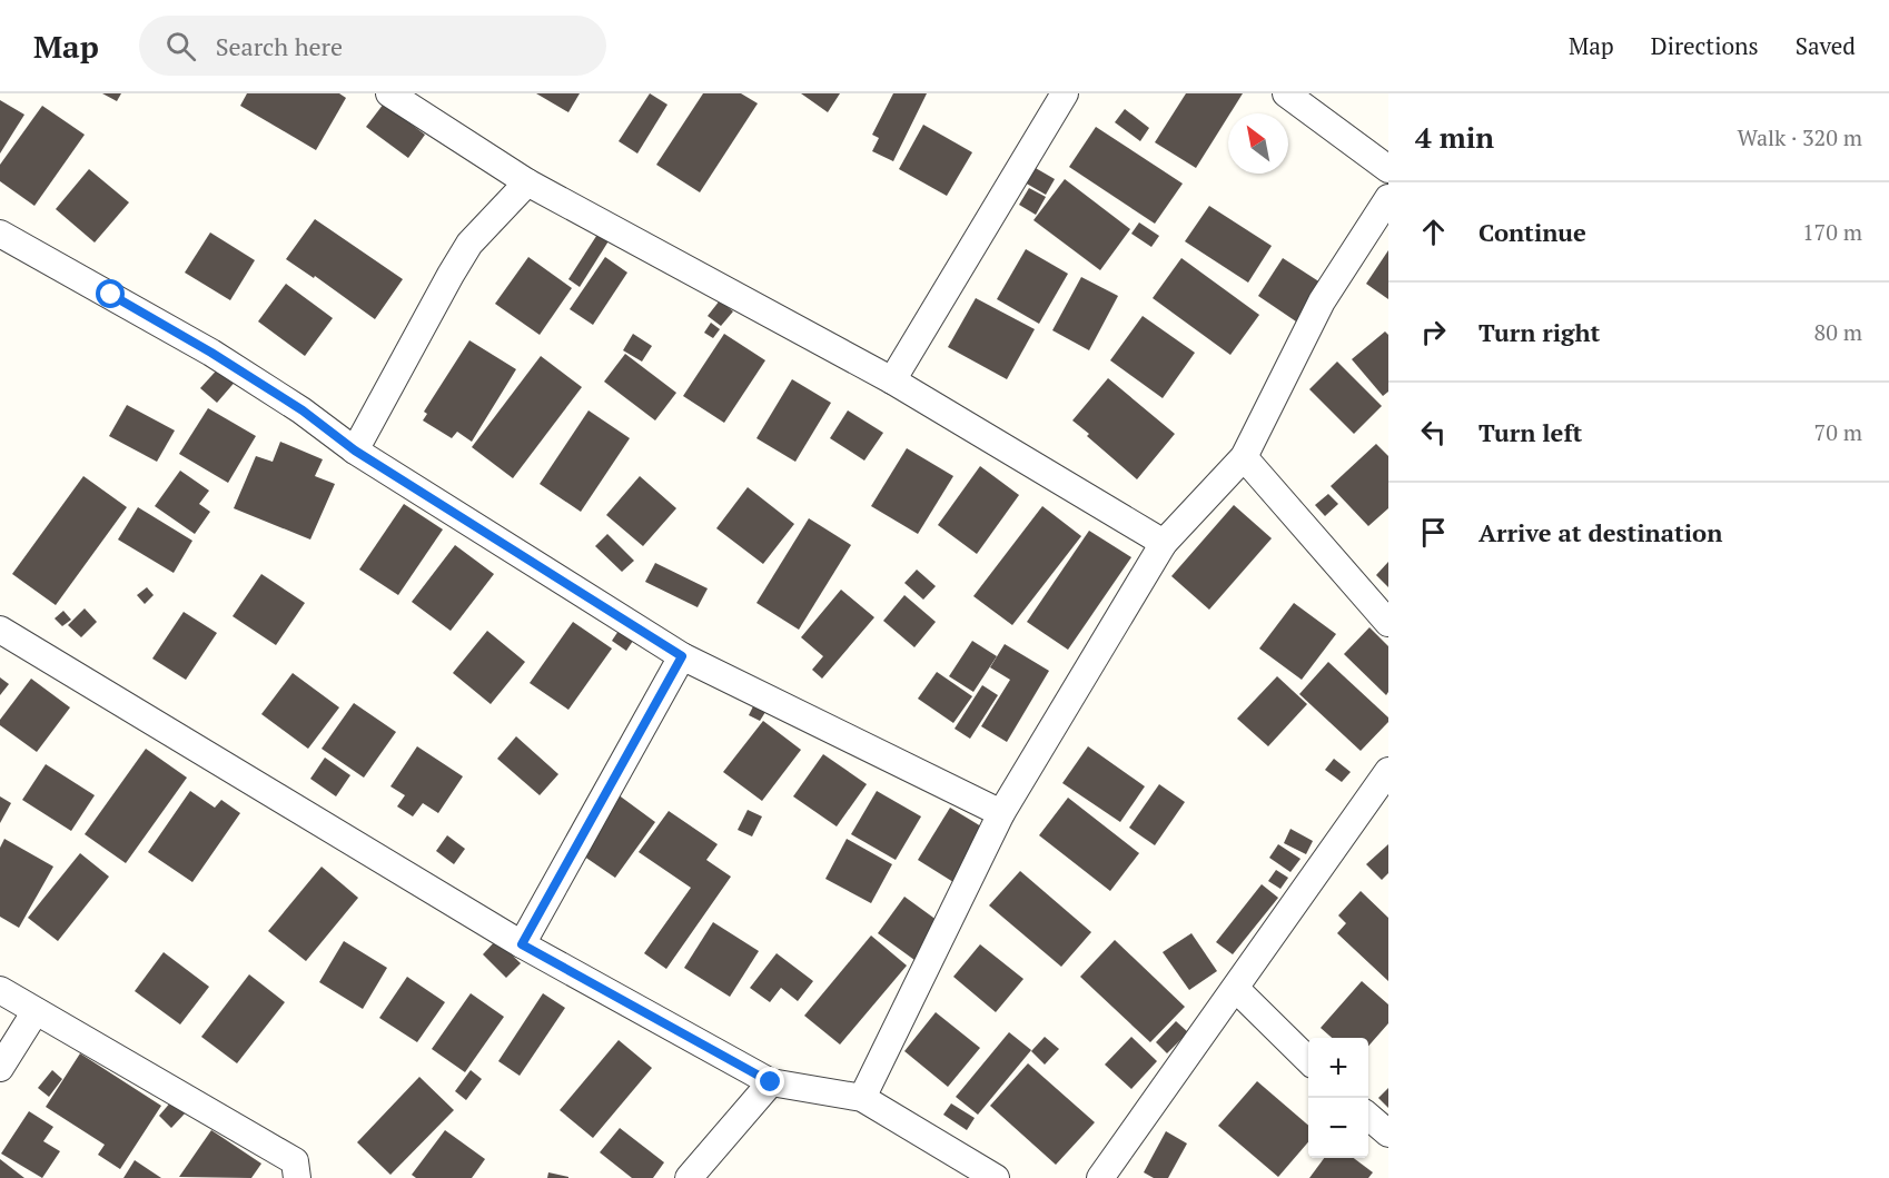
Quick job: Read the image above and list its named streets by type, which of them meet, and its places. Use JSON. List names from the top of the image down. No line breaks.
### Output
{"north":"top left","page":{"header":"Map","search":"Search here","nav":["Map","Directions","Saved"],"heading":["4 min","Walk · 320 m"],"list":[["Continue","170 m"],["Turn right","80 m"],["Turn left","70 m"],"Arrive at destination"],"map_buttons":["+","−"]}}
